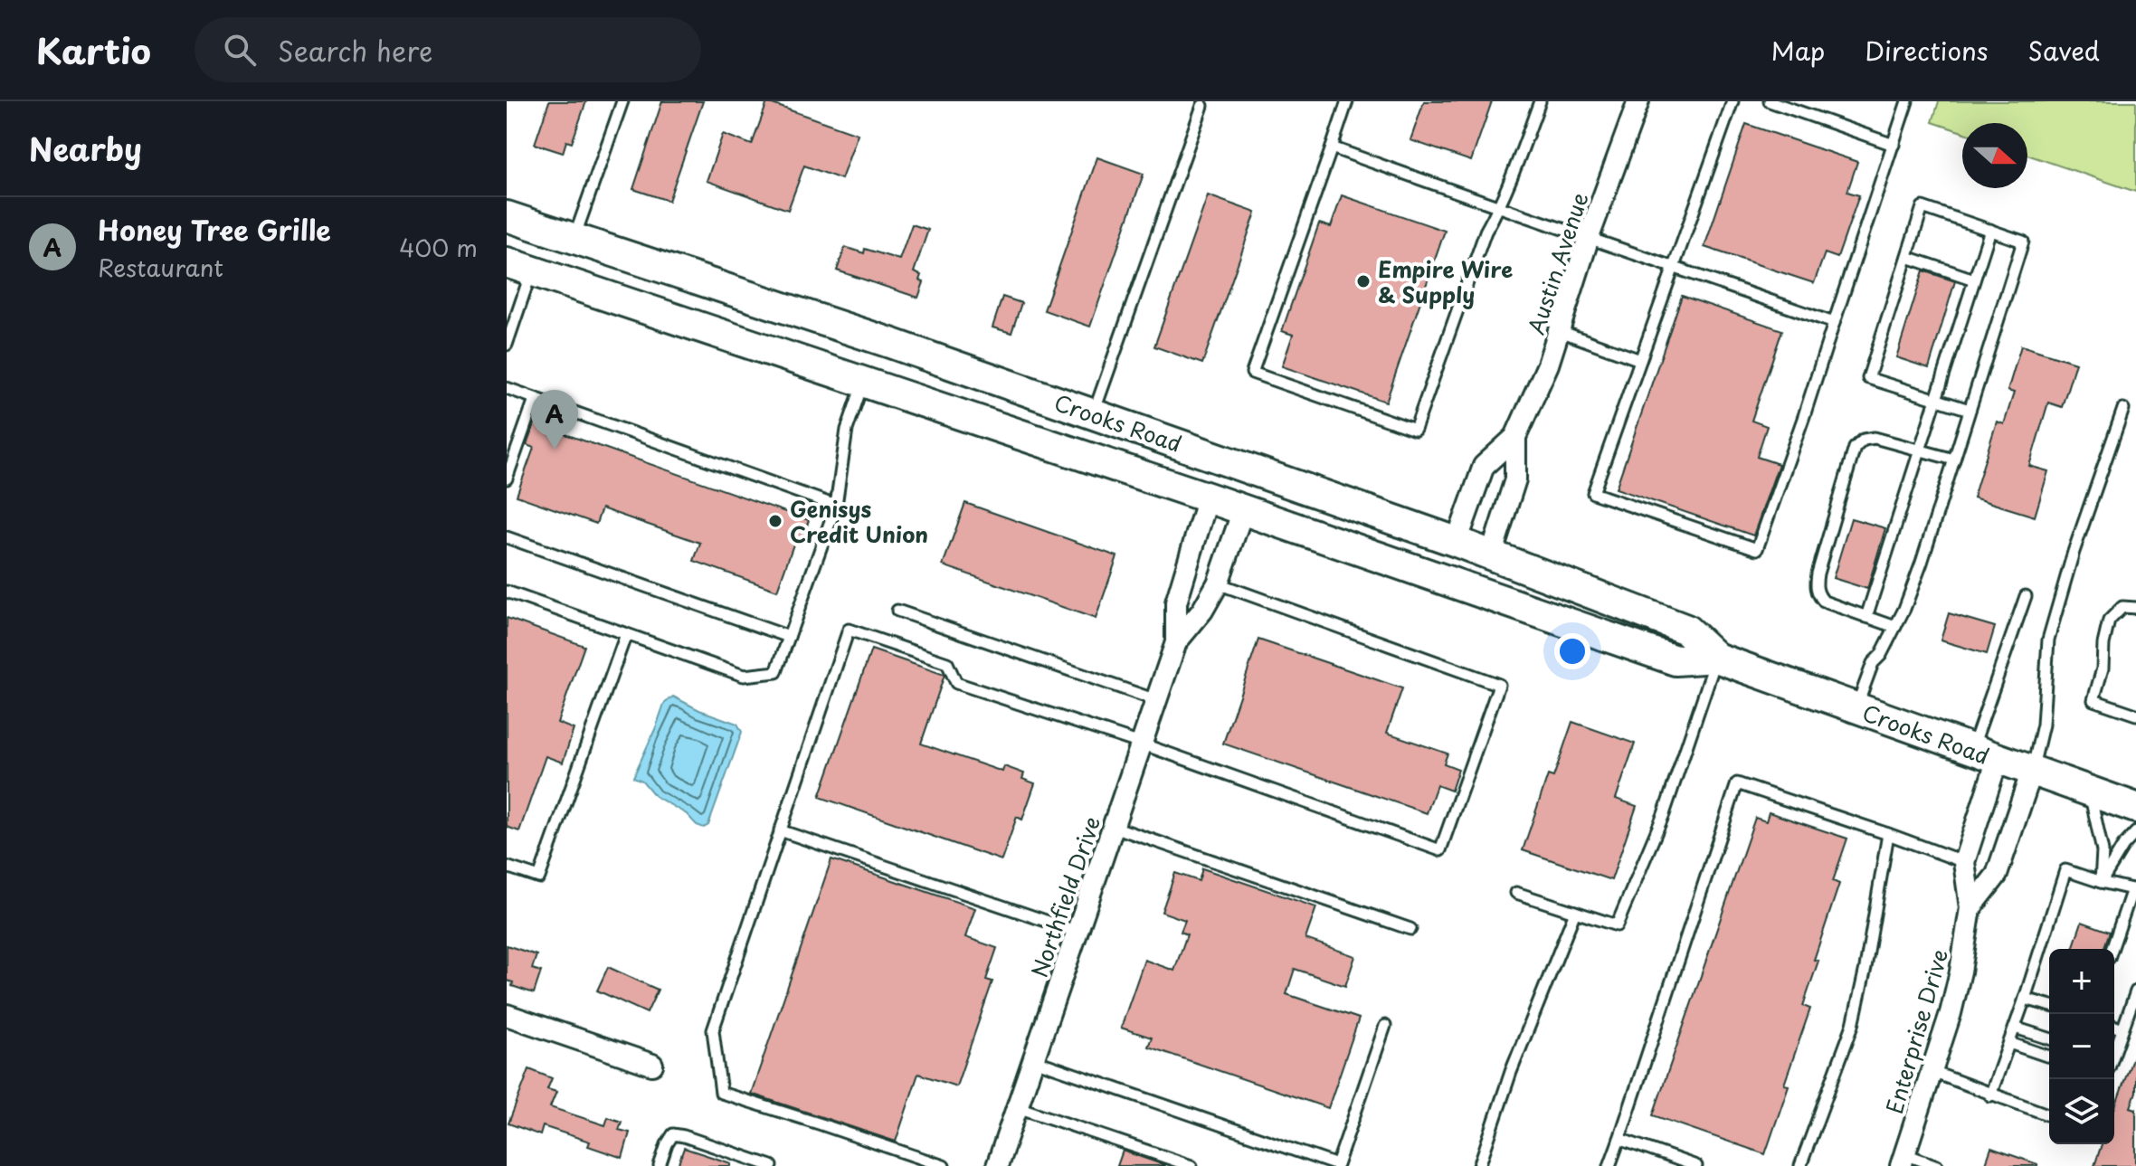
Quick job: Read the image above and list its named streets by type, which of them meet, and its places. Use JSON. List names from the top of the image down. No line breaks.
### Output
{"streets":{"main road":["Crooks Road"],"street":["Austin Avenue","Northfield Drive","Enterprise Drive"]},"crossings":[["Austin Avenue","Crooks Road"],["Crooks Road","Northfield Drive"],["Crooks Road","Enterprise Drive"]],"places":["Empire Wire & Supply","Genisys Credit Union"],"north":"right","page":{"header":"Kartio","search":"Search here","nav":["Map","Directions","Saved"],"heading":"Nearby","list":[{"mark":"A","name":"Honey Tree Grille","note":"Restaurant","value":"400 m"}],"pins":"A","map_buttons":["+","−"]}}
